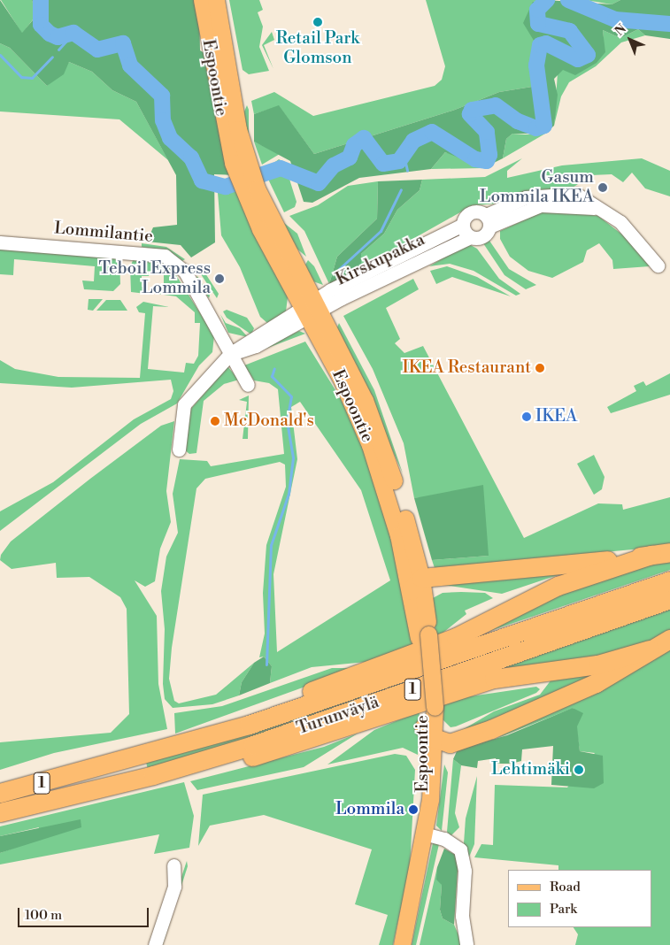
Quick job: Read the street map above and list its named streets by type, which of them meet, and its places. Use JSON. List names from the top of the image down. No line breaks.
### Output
{"streets":{"highway":["1","Turunväylä"],"main road":["Espoontie"],"street":["Lommilantie","Kirskupakka"]},"crossings":[["Espoontie","Kirskupakka"]],"places":["Retail Park Glomson","Gasum Lommila IKEA","Teboil Express Lommila","IKEA Restaurant","IKEA","McDonald's","Lehtimäki","Lommila"],"legend":["Road","Park"],"scale_bar":"100 m","north":"top left"}
